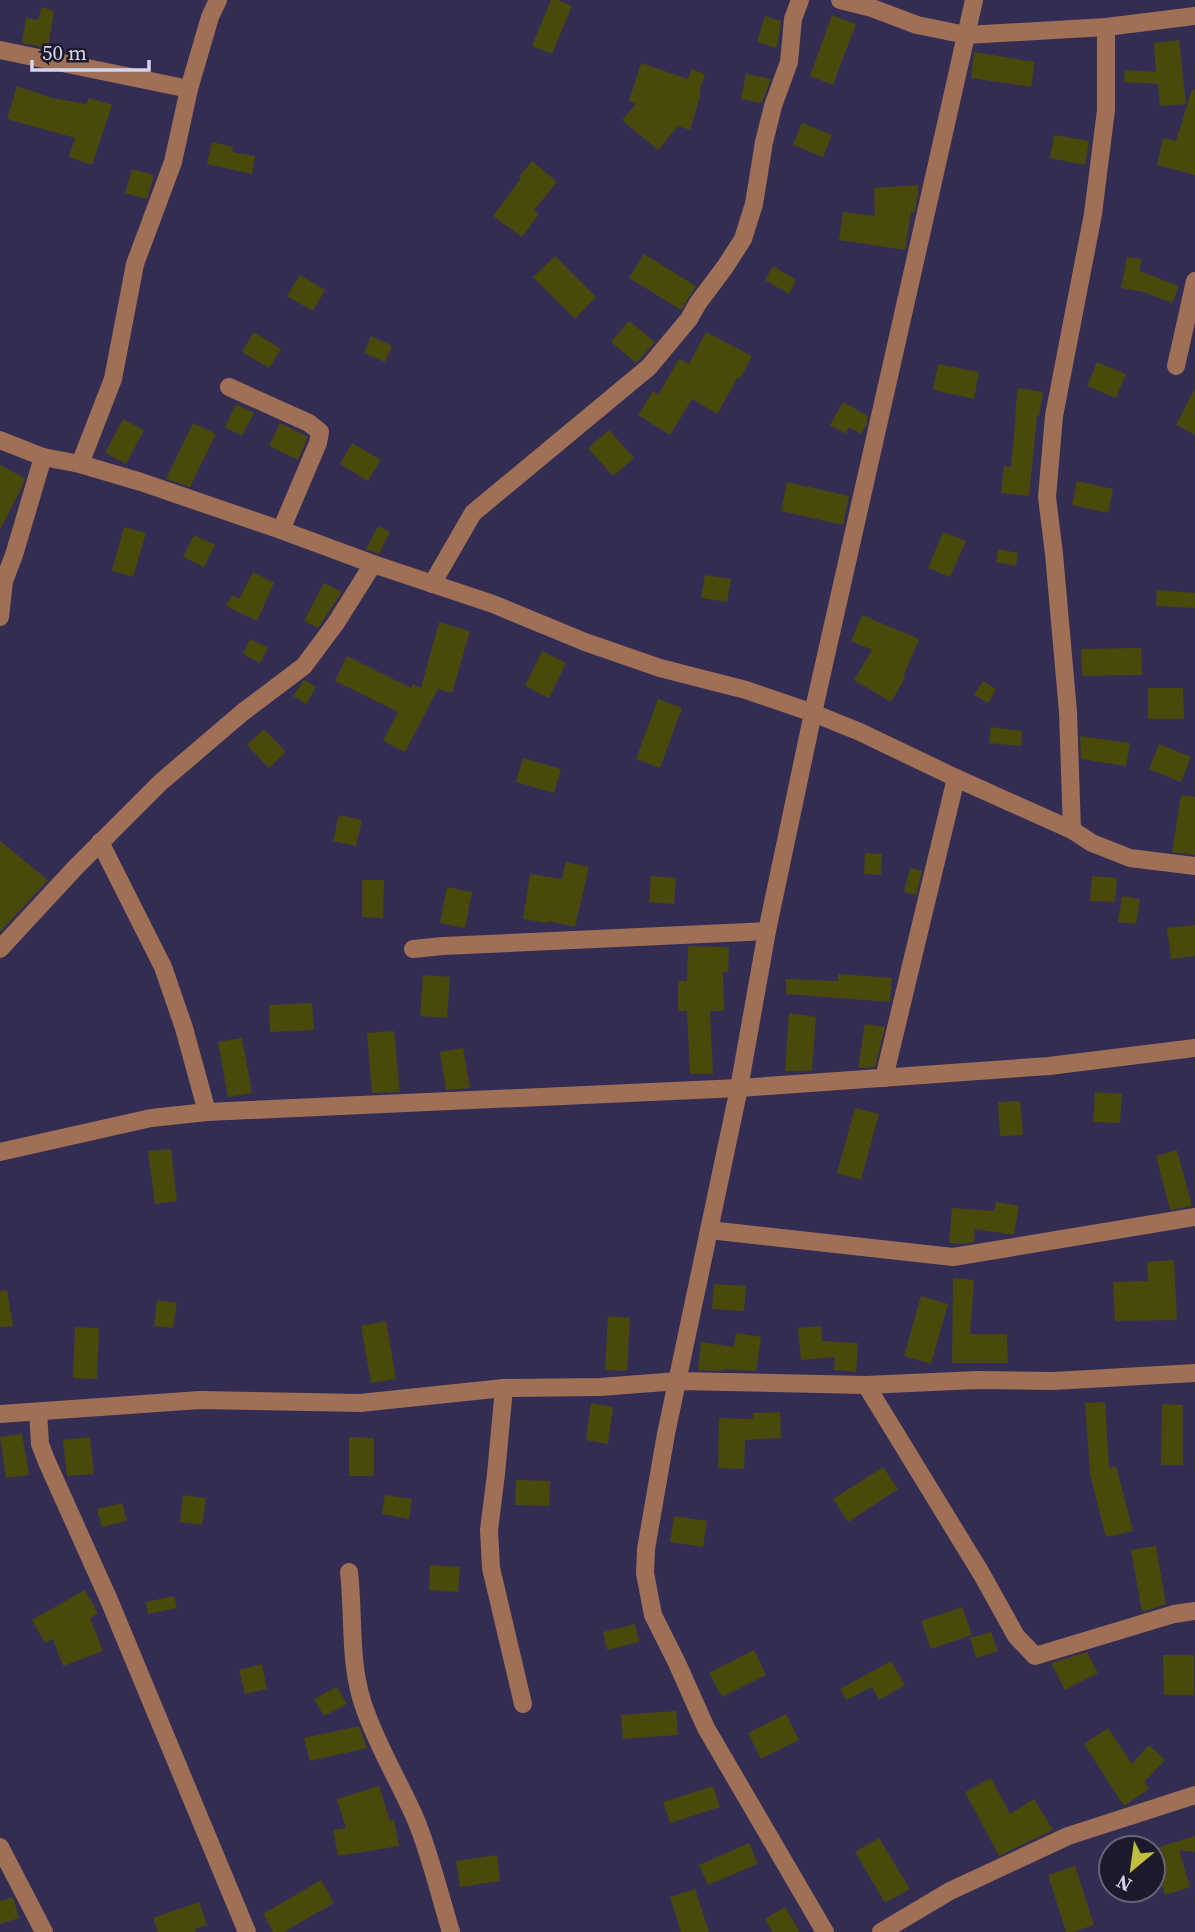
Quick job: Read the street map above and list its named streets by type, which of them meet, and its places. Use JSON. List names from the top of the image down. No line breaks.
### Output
{"scale_bar":"50 m","north":"bottom left"}
